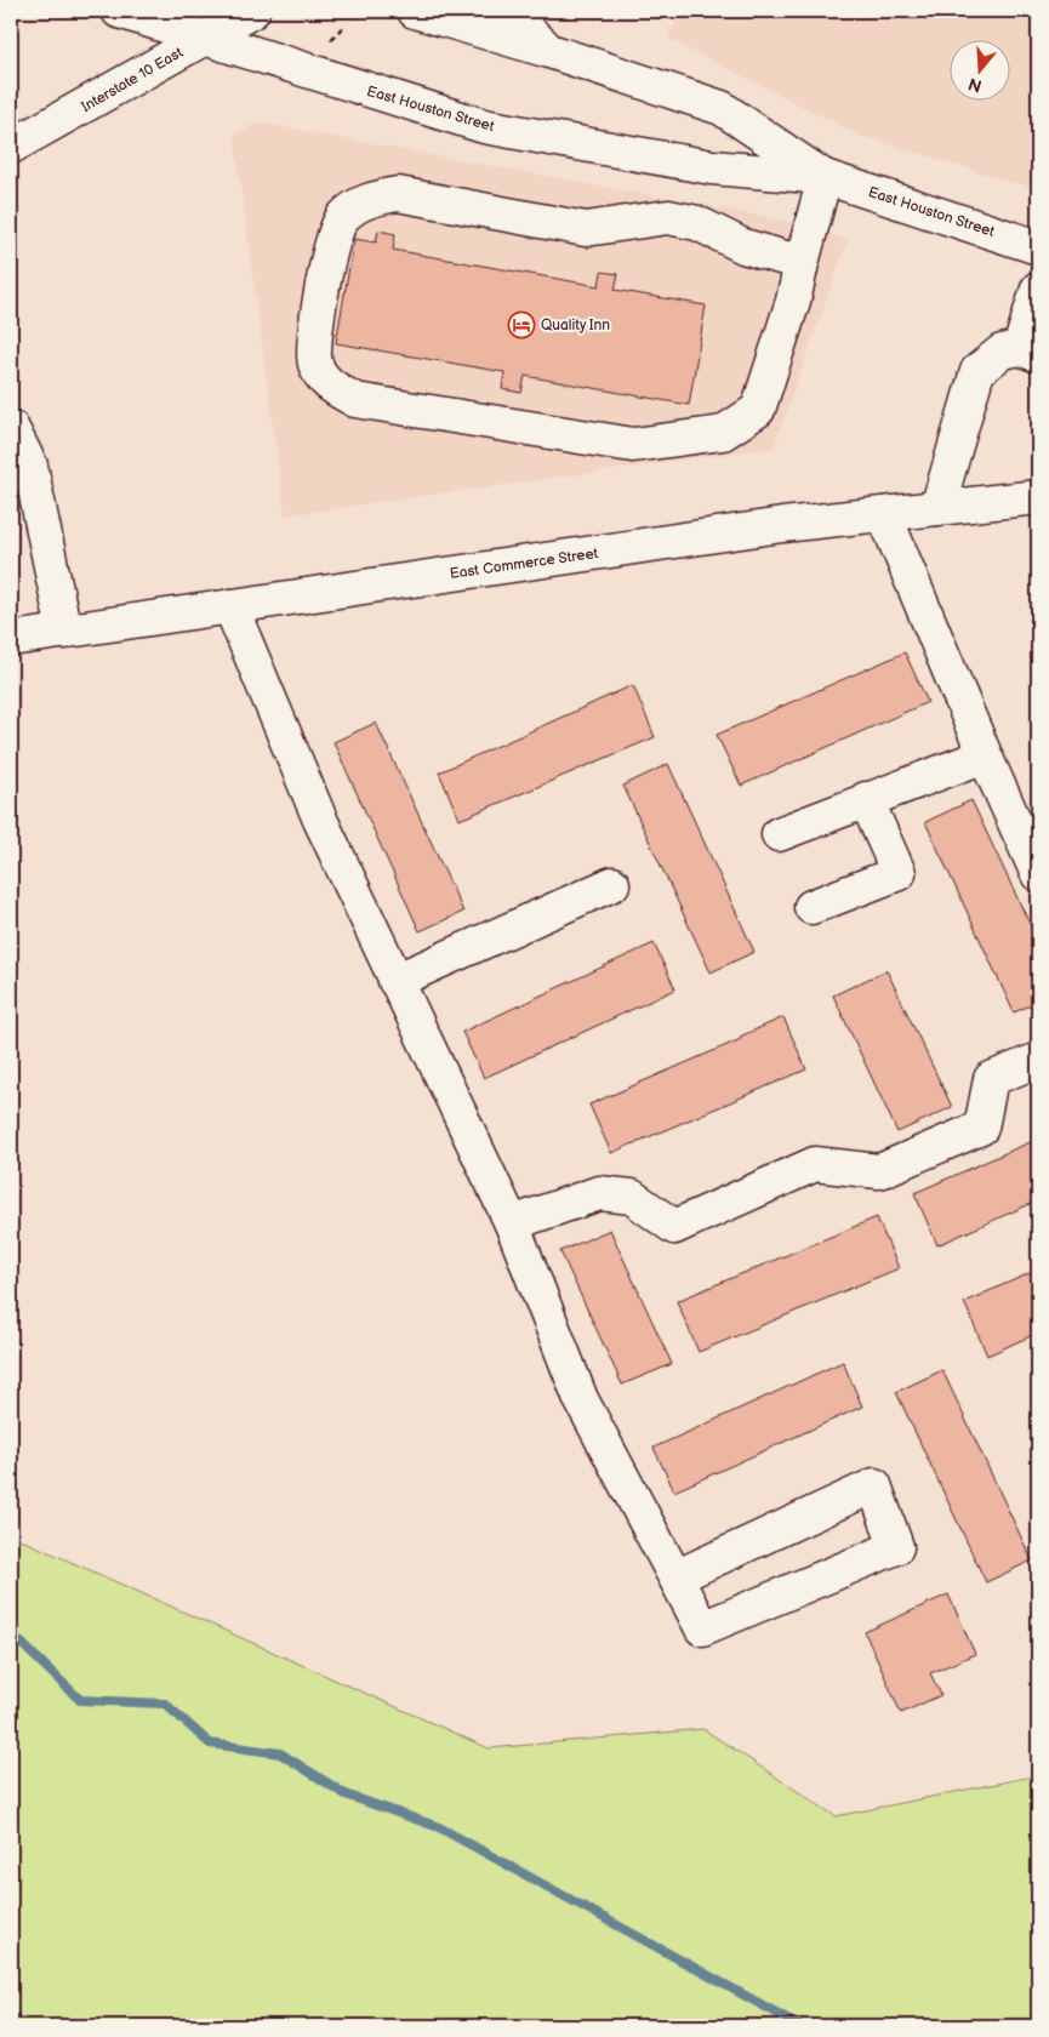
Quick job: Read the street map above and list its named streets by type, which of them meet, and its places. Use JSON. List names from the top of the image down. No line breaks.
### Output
{"streets":{"main road":["Interstate 10 East","East Houston Street","East Commerce Street"]},"crossings":[["Interstate 10 East","East Houston Street"]],"places":{"hotel":["Quality Inn"]},"north":"bottom"}
